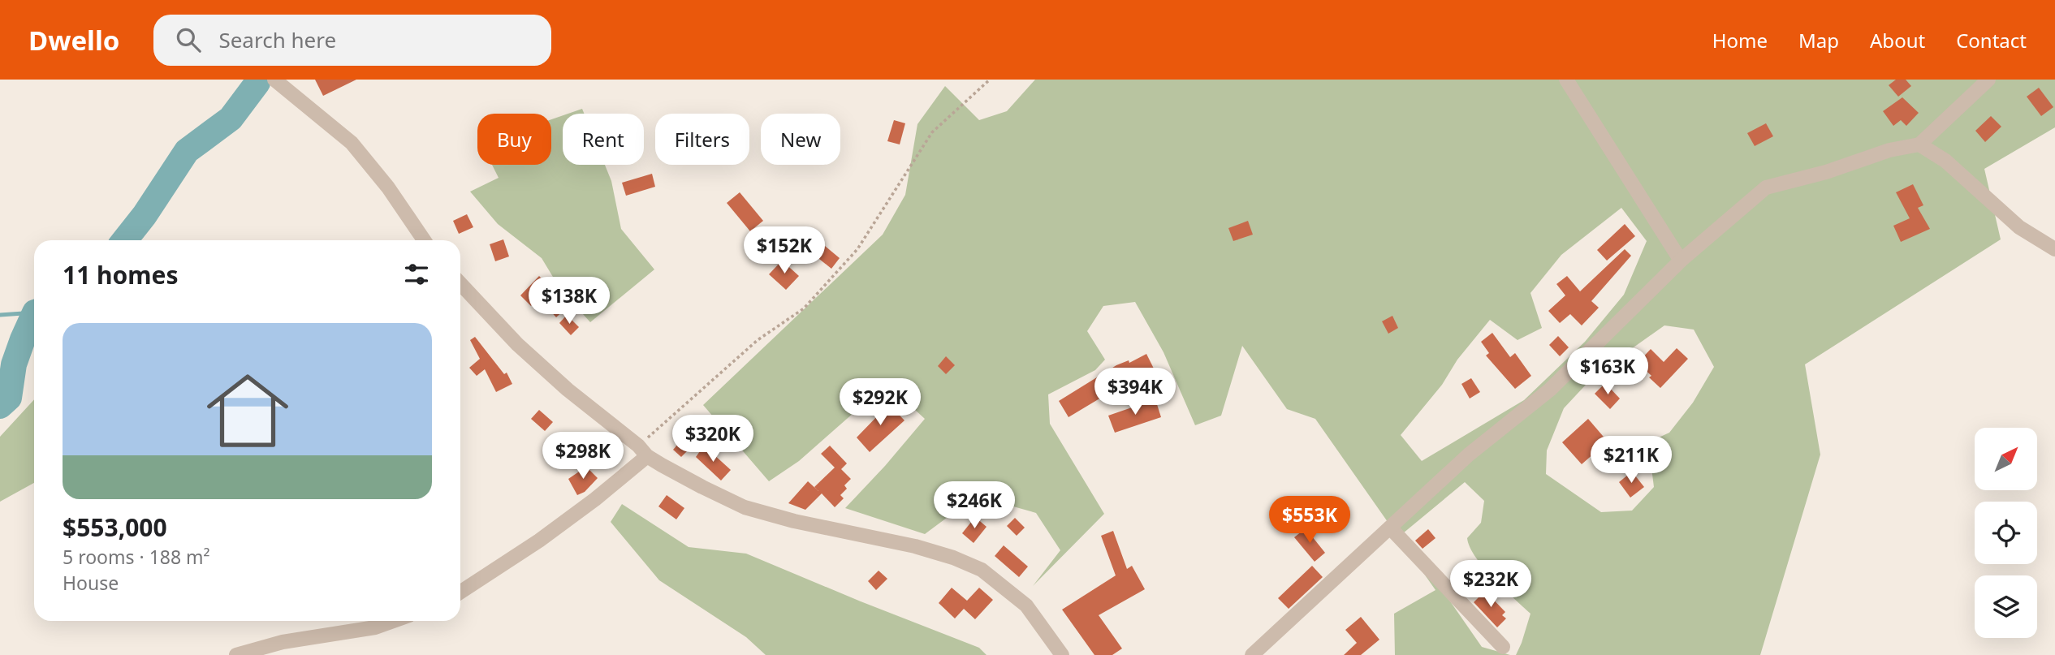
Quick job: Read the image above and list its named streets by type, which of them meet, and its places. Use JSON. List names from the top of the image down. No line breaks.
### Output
{"north":"top right","page":{"header":"Dwello","search":"Search here","nav":["Home","Map","About","Contact"],"chip":["Buy","Rent","Filters","New"],"price":["$152K","$138K","$163K","$394K","$292K","$320K","$298K","$211K","$246K","$553K","$232K"],"heading":"11 homes","list":[{"name":"$553,000","note":"5 rooms · 188 m² · House"}]}}
